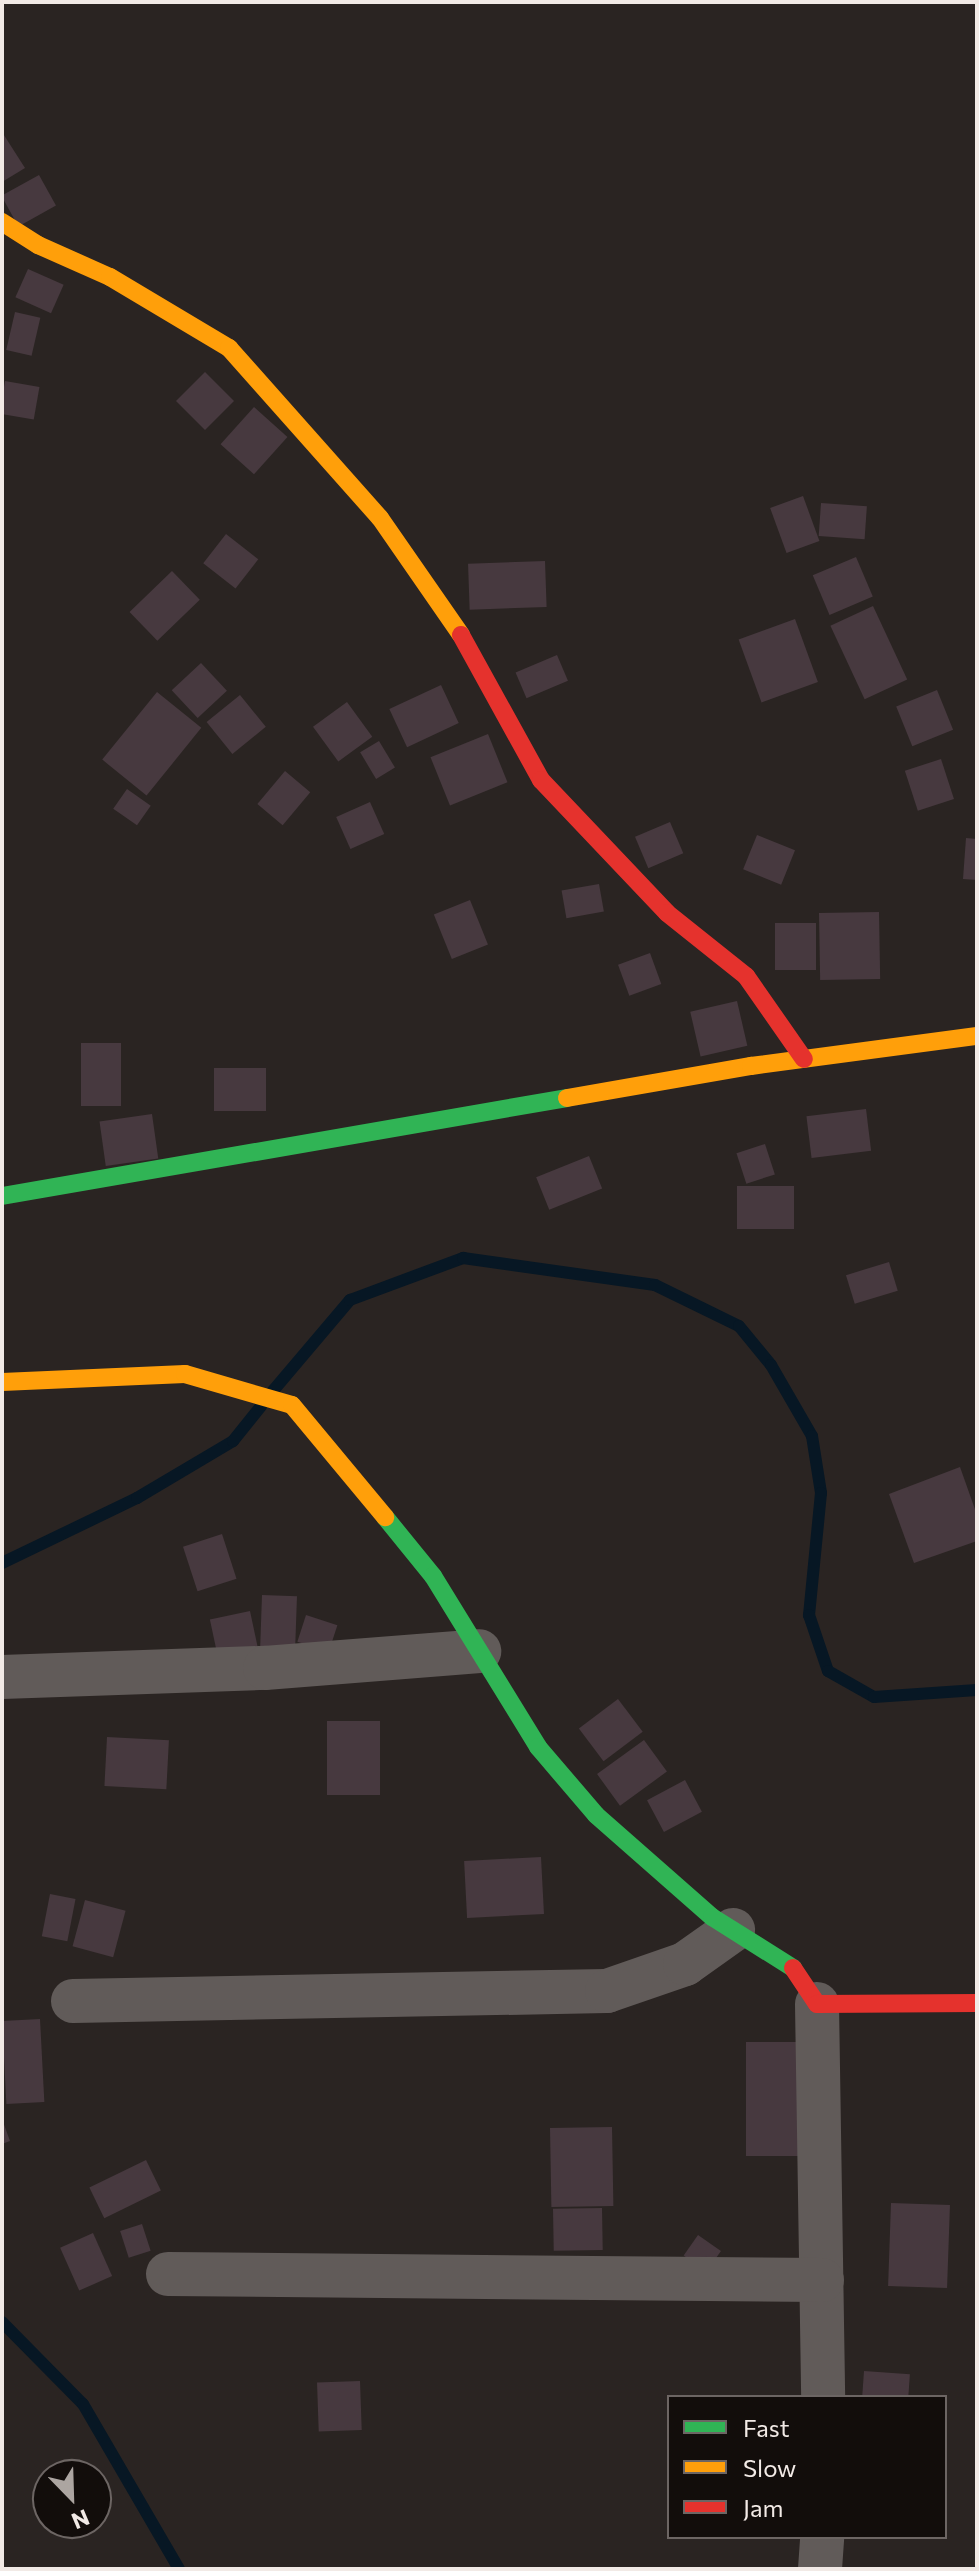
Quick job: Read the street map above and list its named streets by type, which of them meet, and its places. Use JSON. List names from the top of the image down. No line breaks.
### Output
{"legend":["Fast","Slow","Jam"],"north":"bottom right"}
